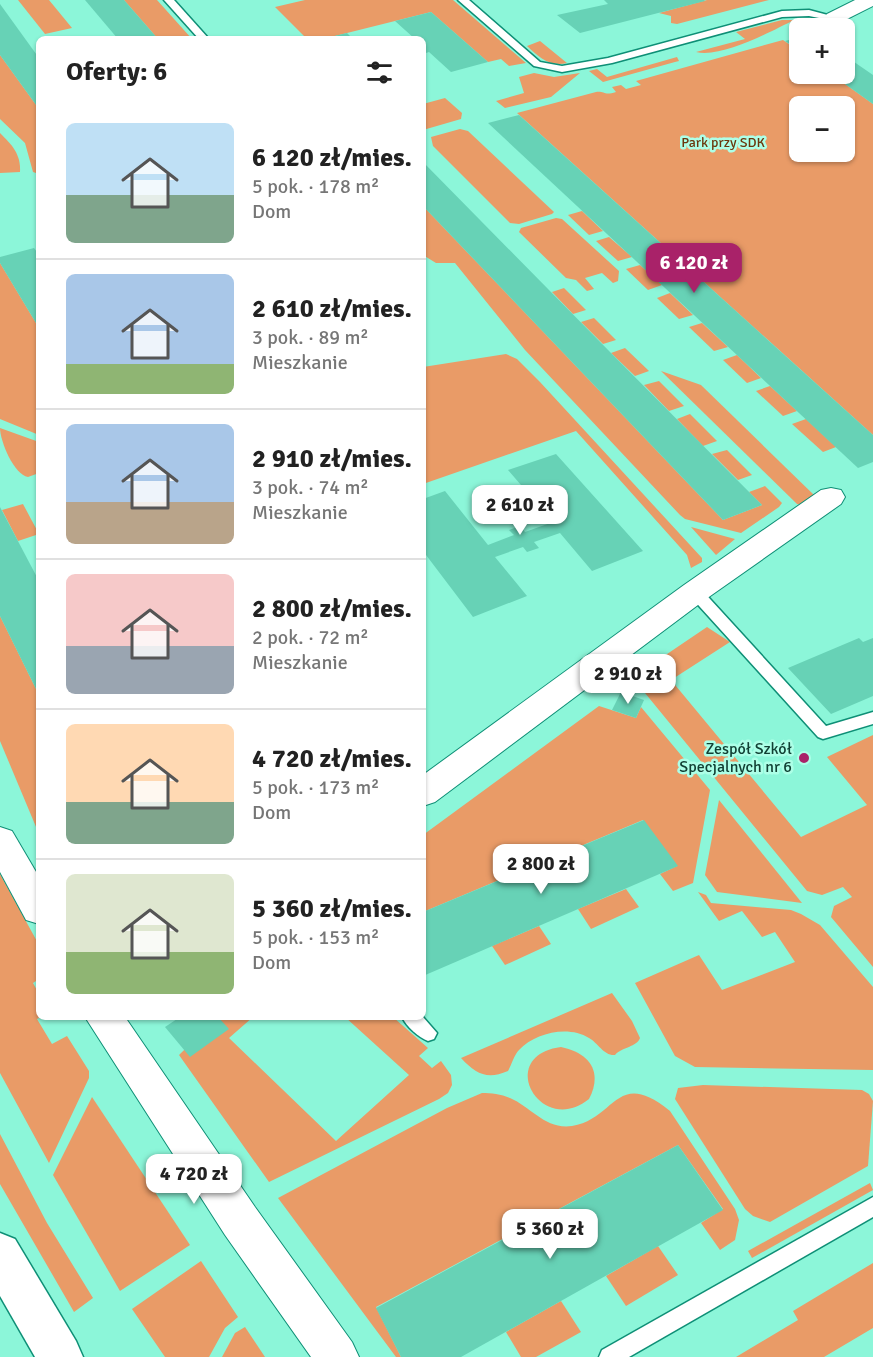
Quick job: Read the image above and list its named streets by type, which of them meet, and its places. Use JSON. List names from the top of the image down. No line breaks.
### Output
{"parks":["Park przy SDK"],"places":["Zespół Szkół Specjalnych nr 6"],"page":{"map_buttons":["+","−"],"heading":"Oferty: 6","list":[{"name":"6 120 zł/mies.","note":"5 pok. · 178 m² · Dom"},{"name":"2 610 zł/mies.","note":"3 pok. · 89 m² · Mieszkanie"},{"name":"2 910 zł/mies.","note":"3 pok. · 74 m² · Mieszkanie"},{"name":"2 800 zł/mies.","note":"2 pok. · 72 m² · Mieszkanie"},{"name":"4 720 zł/mies.","note":"5 pok. · 173 m² · Dom"},{"name":"5 360 zł/mies.","note":"5 pok. · 153 m² · Dom"}],"price":["6 120 zł","2 610 zł","2 910 zł","2 800 zł","4 720 zł","5 360 zł"]}}
